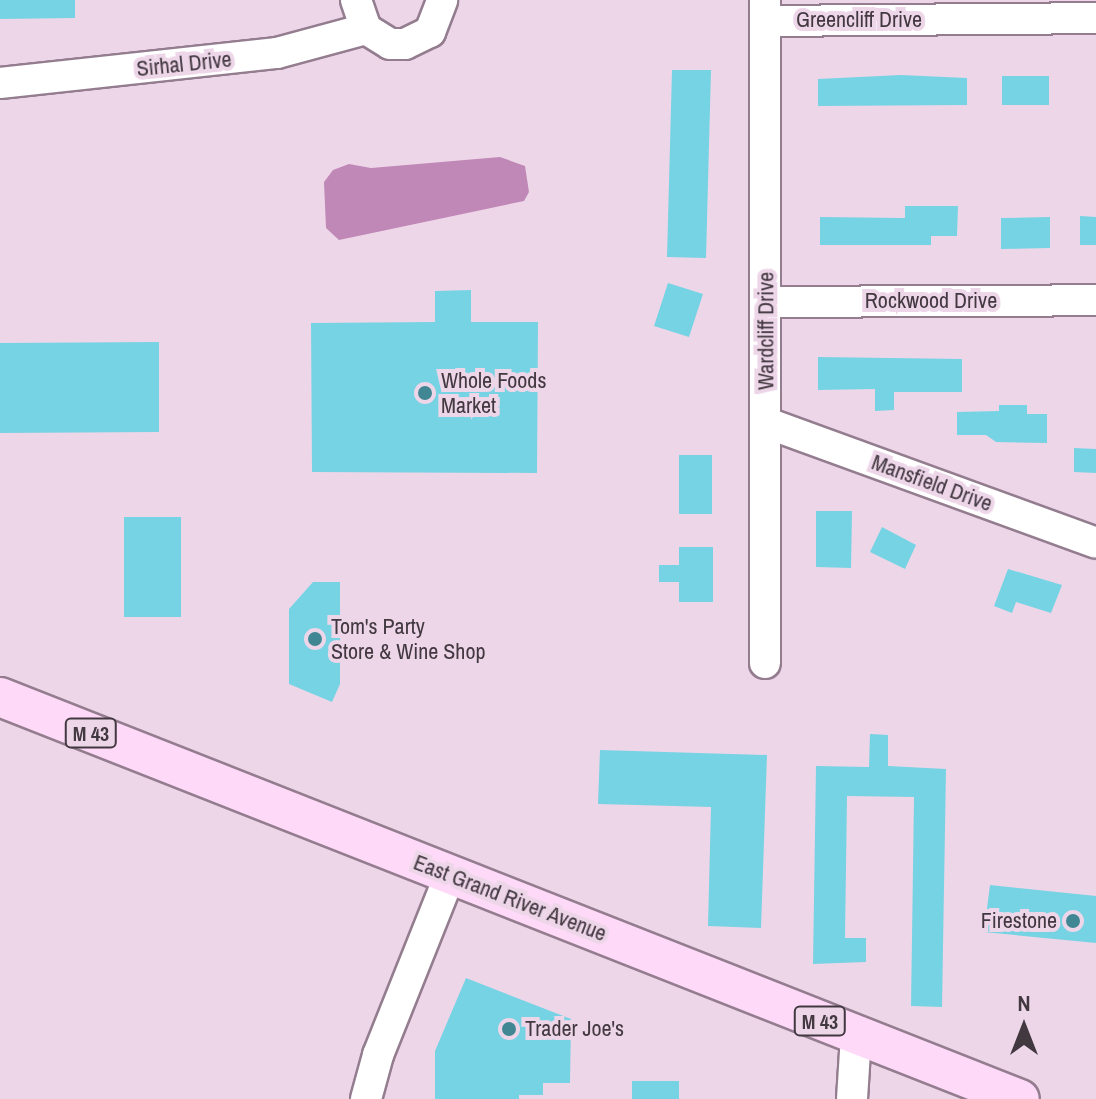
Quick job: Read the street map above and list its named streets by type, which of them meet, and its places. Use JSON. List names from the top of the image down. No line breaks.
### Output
{"streets":{"main road":["M 43","East Grand River Avenue"],"street":["Greencliff Drive","Sirhal Drive","Rockwood Drive","Wardcliff Drive","Mansfield Drive"]},"crossings":[["Greencliff Drive","Wardcliff Drive"],["Rockwood Drive","Wardcliff Drive"],["Wardcliff Drive","Mansfield Drive"]],"places":["Whole Foods Market","Tom's Party Store & Wine Shop","Firestone","Trader Joe's"],"north":"top"}
